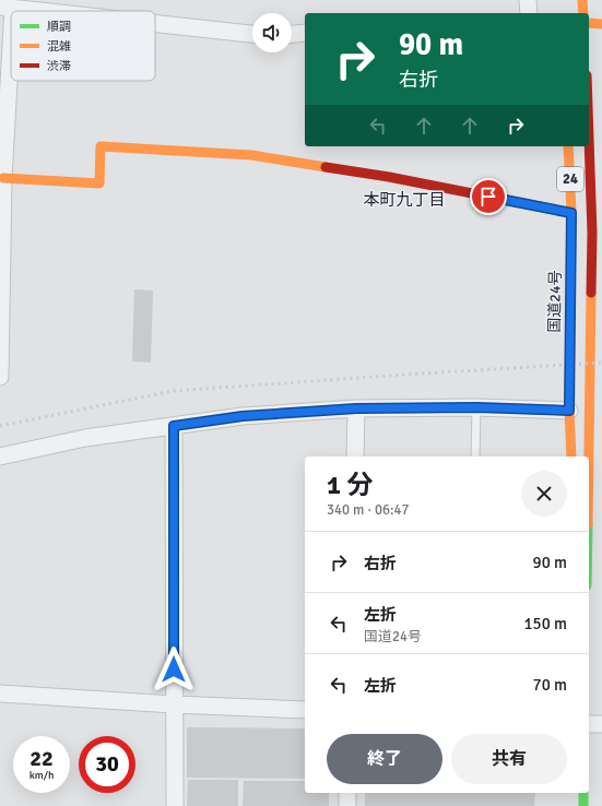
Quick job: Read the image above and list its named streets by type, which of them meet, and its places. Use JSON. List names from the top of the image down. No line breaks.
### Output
{"streets":{"main road":["24","国道24号"]},"districts":["本町九丁目"],"legend":["順調","混雑","渋滞"],"page":{"turn":["90 m","右折"],"heading":["1 分","340 m · 06:47"],"list":[{"name":"右折","value":"90 m"},{"name":"左折","note":"国道24号","value":"150 m"},{"name":"左折","value":"70 m"}],"buttons":["終了","共有"],"speed":"22 km/h","limit":"30"}}
